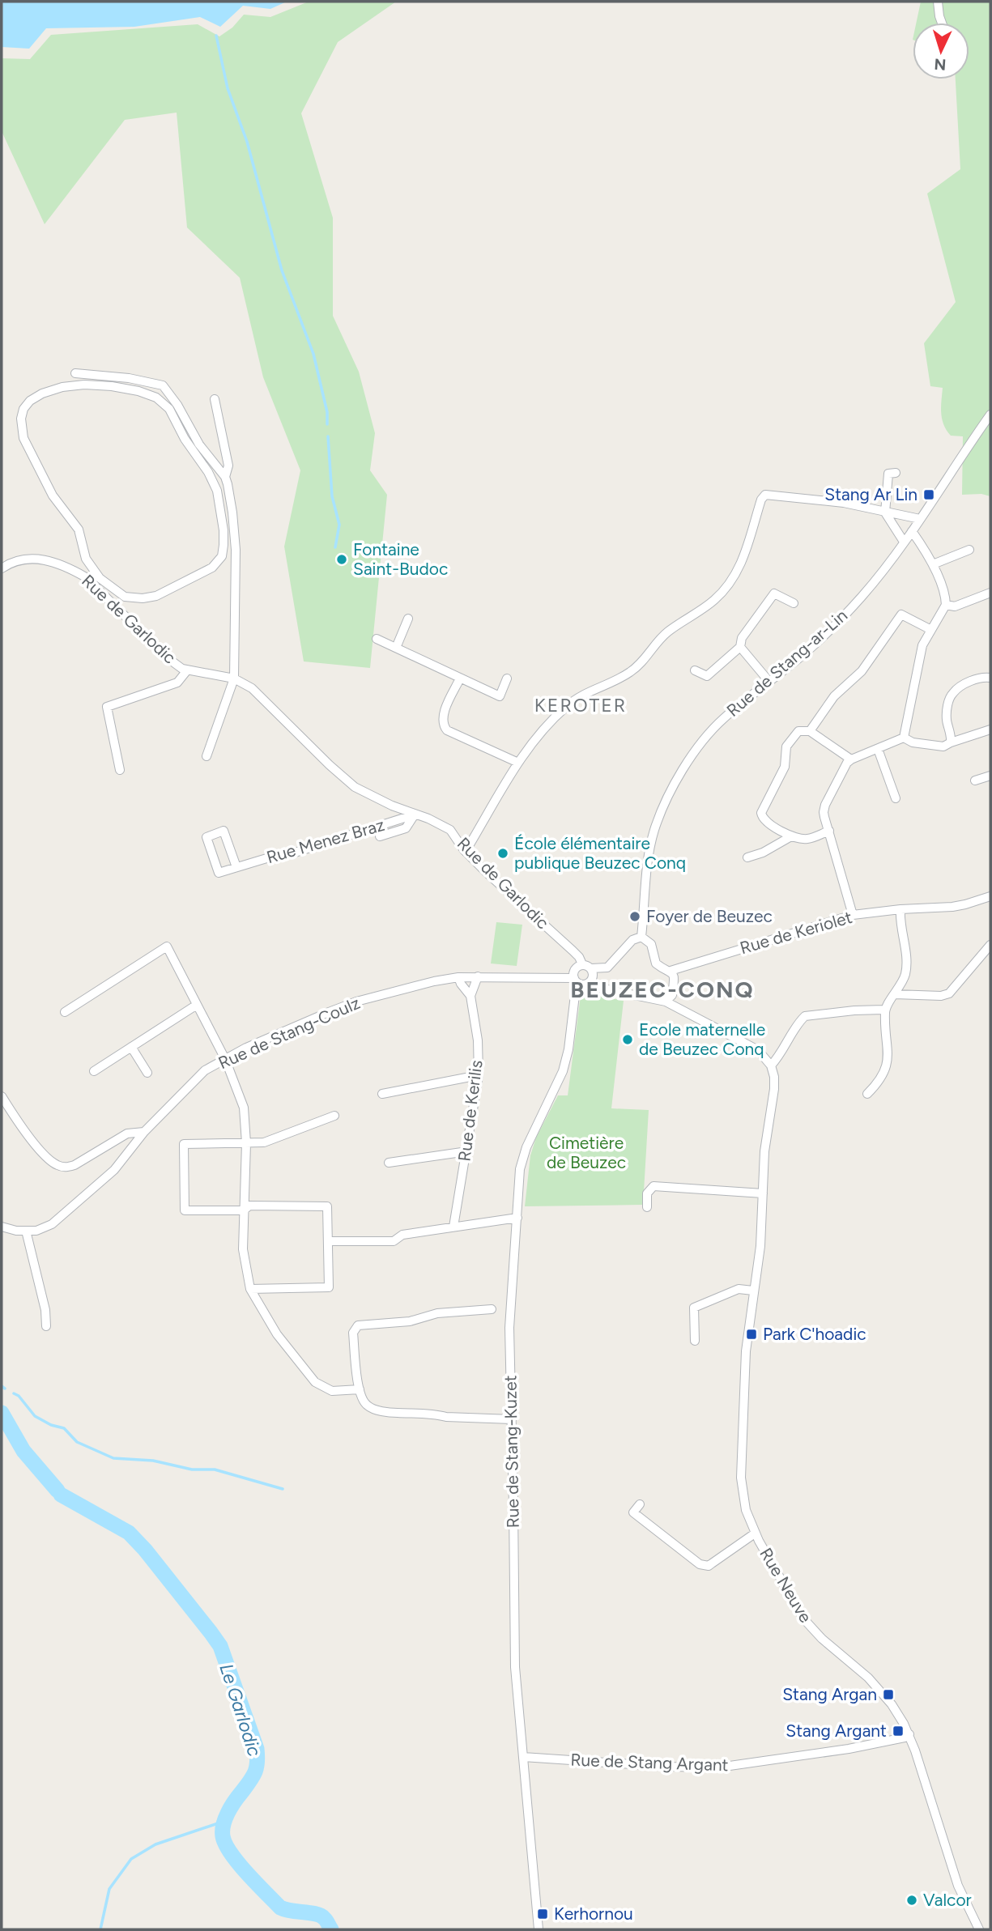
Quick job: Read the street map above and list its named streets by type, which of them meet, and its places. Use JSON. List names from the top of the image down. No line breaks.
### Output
{"streets":{"street":["Rue de Garlodic","Rue de Stang-ar-Lin","Rue Menez Braz","Rue de Keriolet","Rue de Stang-Coulz","Rue de Kerilis","Rue de Stang-Kuzet","Rue Neuve","Rue de Stang Argant"]},"crossings":[["Rue de Garlodic","Rue Menez Braz"],["Rue de Garlodic","Rue de Stang-Coulz"],["Rue de Garlodic","Rue de Stang-Kuzet"],["Rue de Stang-Coulz","Rue de Kerilis"],["Rue de Stang-Coulz","Rue de Stang-Kuzet"],["Rue de Stang-Kuzet","Rue de Stang Argant"],["Rue Neuve","Rue de Stang Argant"]],"districts":["KEROTER","BEUZEC-CONQ"],"water":["Le Garlodic"],"parks":["Cimetière de Beuzec"],"places":{"transit":["Stang Ar Lin","Park C'hoadic","Stang Argan","Stang Argant","Kerhornou"],"other":["Fontaine Saint-Budoc","École élémentaire publique Beuzec Conq","Foyer de Beuzec","Ecole maternelle de Beuzec Conq","Valcor"]},"north":"bottom"}
